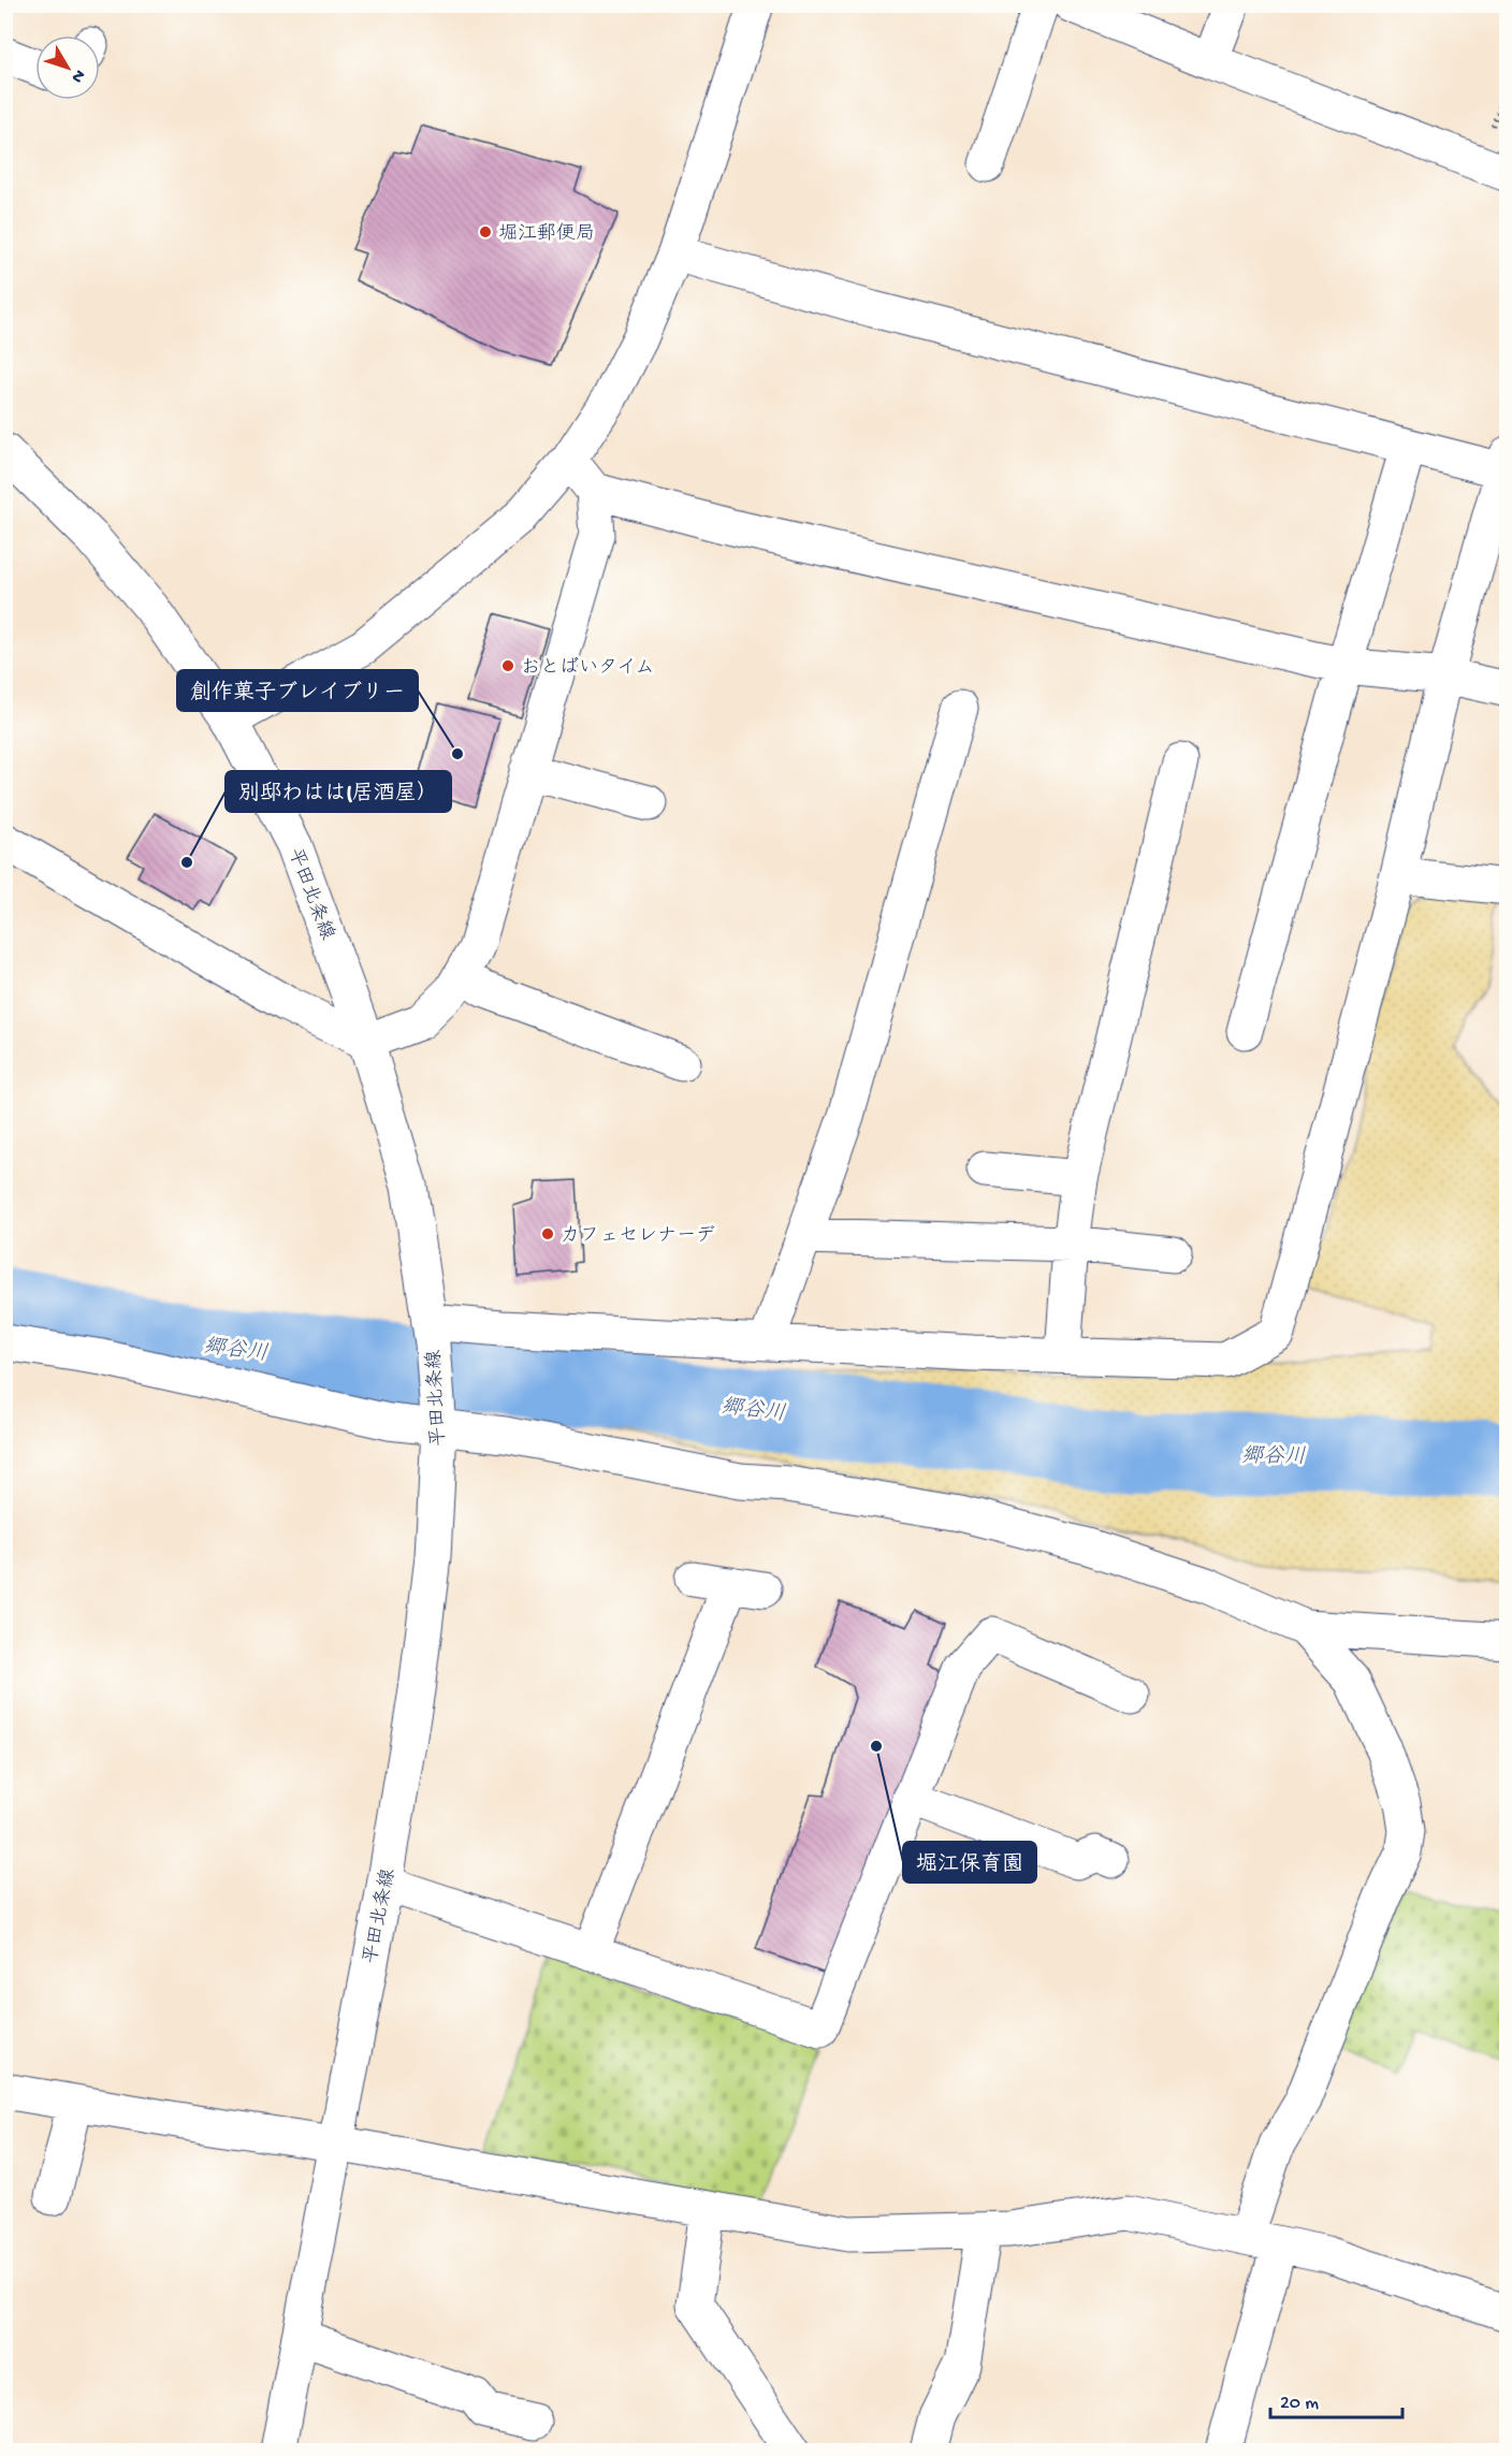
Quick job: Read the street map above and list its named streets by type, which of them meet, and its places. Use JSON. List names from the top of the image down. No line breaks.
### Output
{"streets":{"street":["平田北条線"]},"water":["郷谷川"],"places":["堀江郵便局","おとばいタイム","創作菓子ブレイブリー","別邸わはは(居酒屋）","カフェセレナーデ","堀江保育園"],"scale_bar":"20 m","north":"bottom right"}
